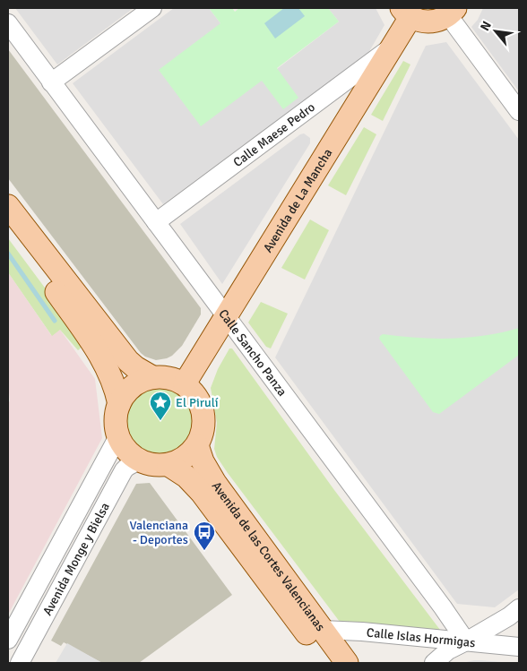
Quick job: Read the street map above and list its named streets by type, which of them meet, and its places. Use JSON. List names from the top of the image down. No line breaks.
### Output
{"streets":{"main road":["Avenida de La Mancha","Avenida de las Cortes Valencianas"],"street":["Calle Maese Pedro","Calle Sancho Panza","Avenida Monge y Bielsa","Calle Islas Hormigas"]},"crossings":[["Calle Maese Pedro","Avenida de La Mancha"],["Calle Maese Pedro","Calle Sancho Panza"],["Avenida de La Mancha","Calle Sancho Panza"],["Avenida de La Mancha","Avenida de las Cortes Valencianas"],["Avenida de La Mancha","Avenida Monge y Bielsa"],["Calle Sancho Panza","Calle Islas Hormigas"],["Avenida de las Cortes Valencianas","Avenida Monge y Bielsa"],["Avenida de las Cortes Valencianas","Calle Islas Hormigas"]],"places":{"place":["El Pirulí"],"bus stop":["Valenciana - Deportes"]},"north":"top left"}
